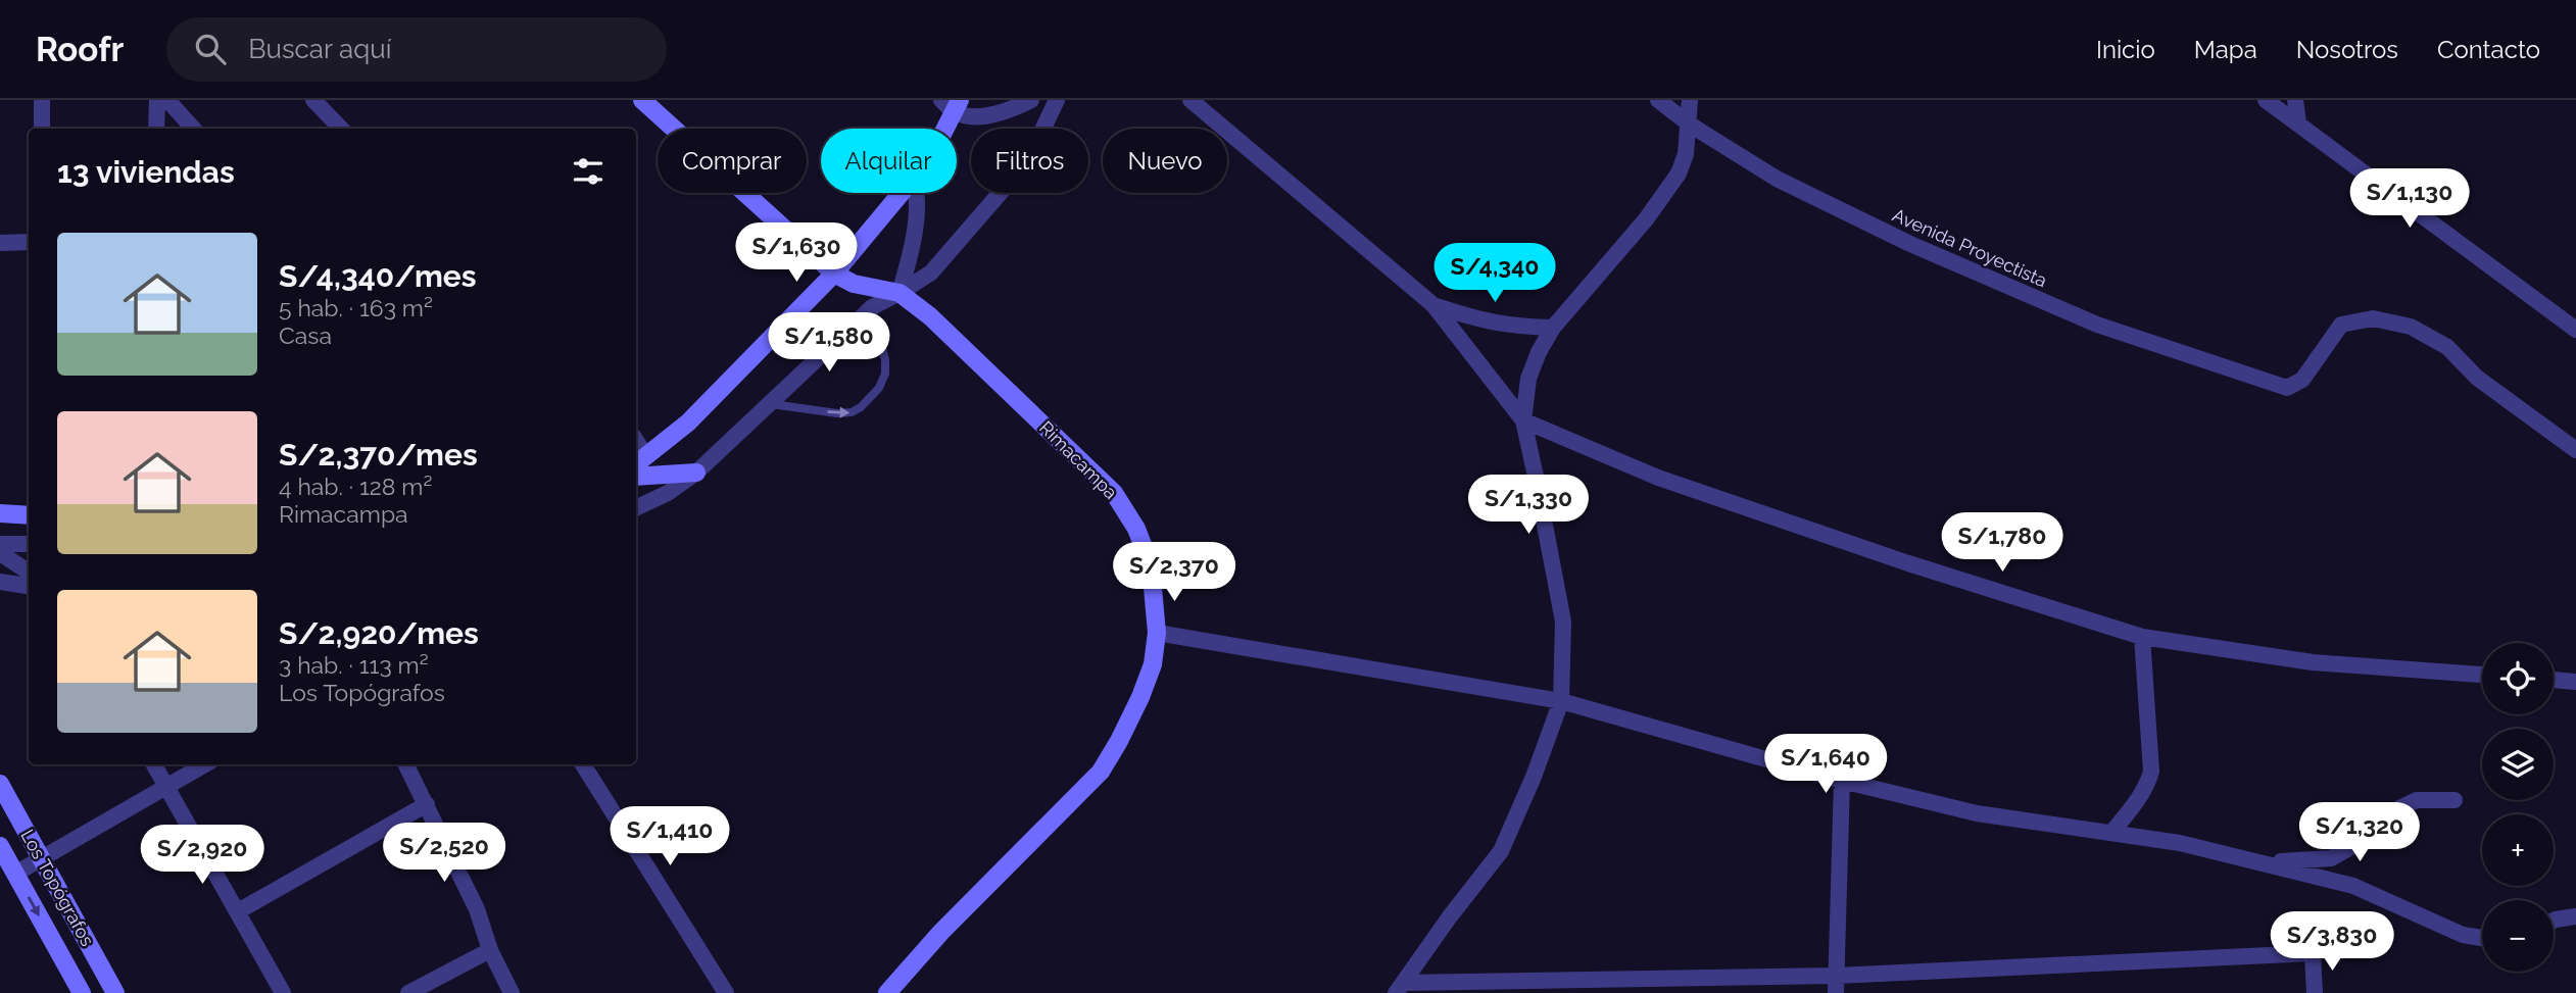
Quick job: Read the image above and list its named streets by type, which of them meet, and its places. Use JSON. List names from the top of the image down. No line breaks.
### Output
{"streets":{"street":["Avenida Proyectista","Rimacampa","Los Topógrafos"]},"page":{"header":"Roofr","search":"Buscar aquí","nav":["Inicio","Mapa","Nosotros","Contacto"],"chip":["Comprar","Alquilar","Filtros","Nuevo"],"heading":"13 viviendas","price":["S/1,130","S/1,630","S/4,340","S/1,580","S/1,330","S/1,780","S/2,370","S/1,640","S/1,320","S/1,410","S/2,520","S/2,920","S/3,830"],"list":[{"name":"S/4,340/mes","note":"5 hab. · 163 m² · Casa"},{"name":"S/2,370/mes","note":"4 hab. · 128 m² · Rimacampa"},{"name":"S/2,920/mes","note":"3 hab. · 113 m² · Los Topógrafos"}],"map_buttons":["+","−"]}}
